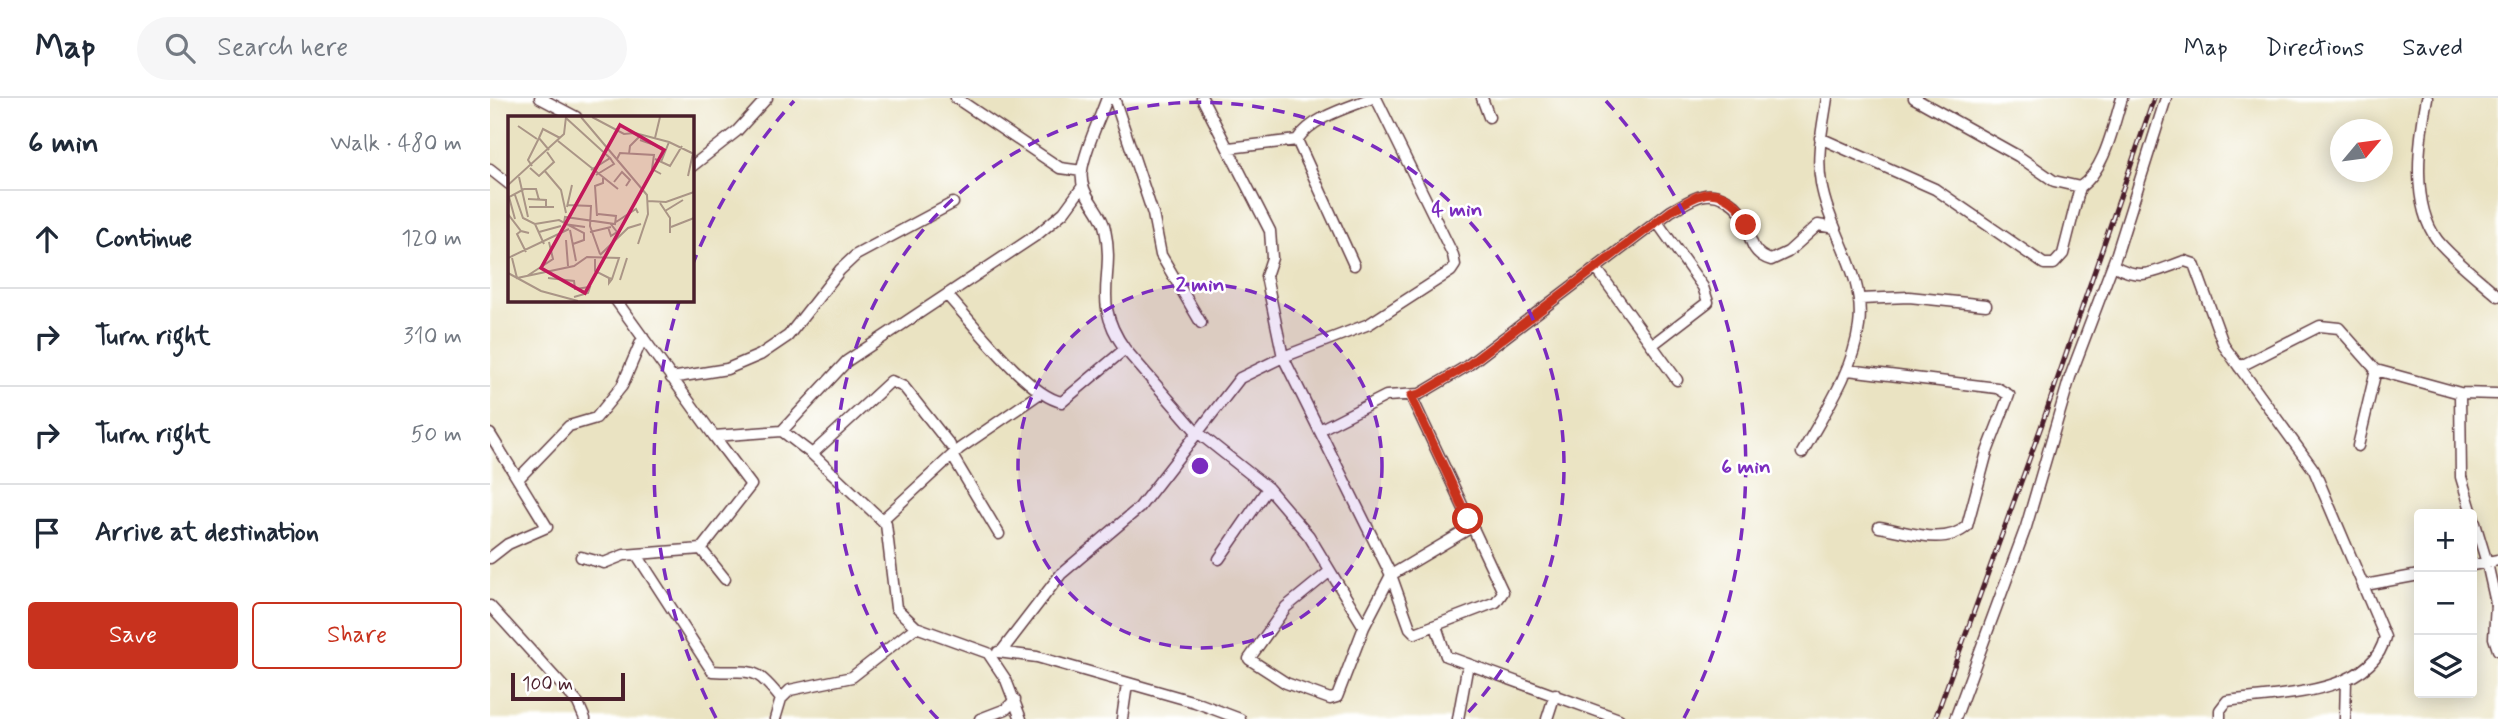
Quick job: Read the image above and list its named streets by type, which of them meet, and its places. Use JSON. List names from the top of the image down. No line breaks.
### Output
{"scale_bar":"100 m","north":"top right","page":{"header":"Map","search":"Search here","nav":["Map","Directions","Saved"],"heading":["6 min","Walk · 480 m"],"list":[["Continue","120 m"],["Turn right","310 m"],["Turn right","50 m"],"Arrive at destination"],"map_buttons":["+","−"],"buttons":["Save","Share"],"scale":"100 m"},"rings":["4 min","2 min","6 min"]}
